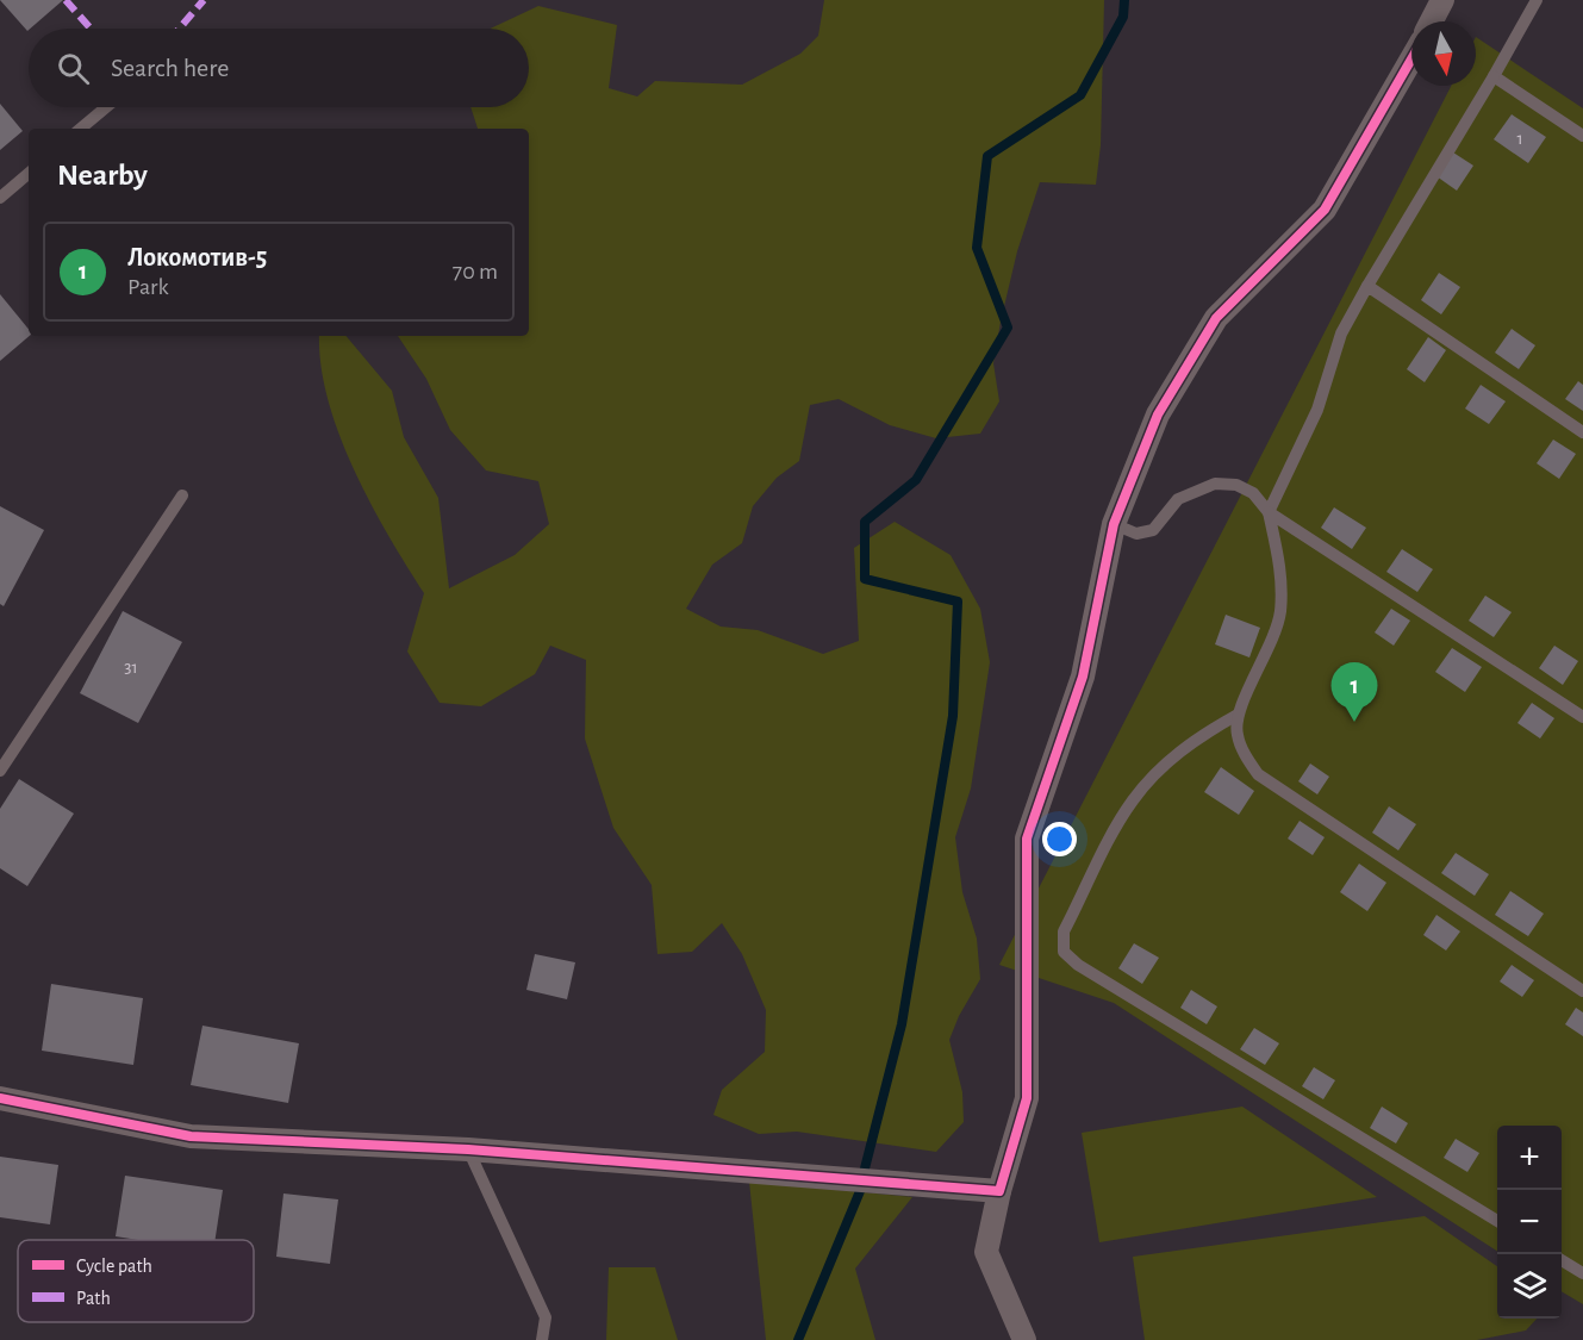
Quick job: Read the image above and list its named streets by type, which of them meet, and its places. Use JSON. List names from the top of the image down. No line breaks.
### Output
{"house_numbers":["1","31"],"legend":["Cycle path","Path"],"north":"bottom","page":{"search":"Search here","heading":"Nearby","list":[{"mark":"1","name":"Локомотив-5","note":"Park","value":"70 m"}],"pins":"1","map_buttons":["+","−"]}}
